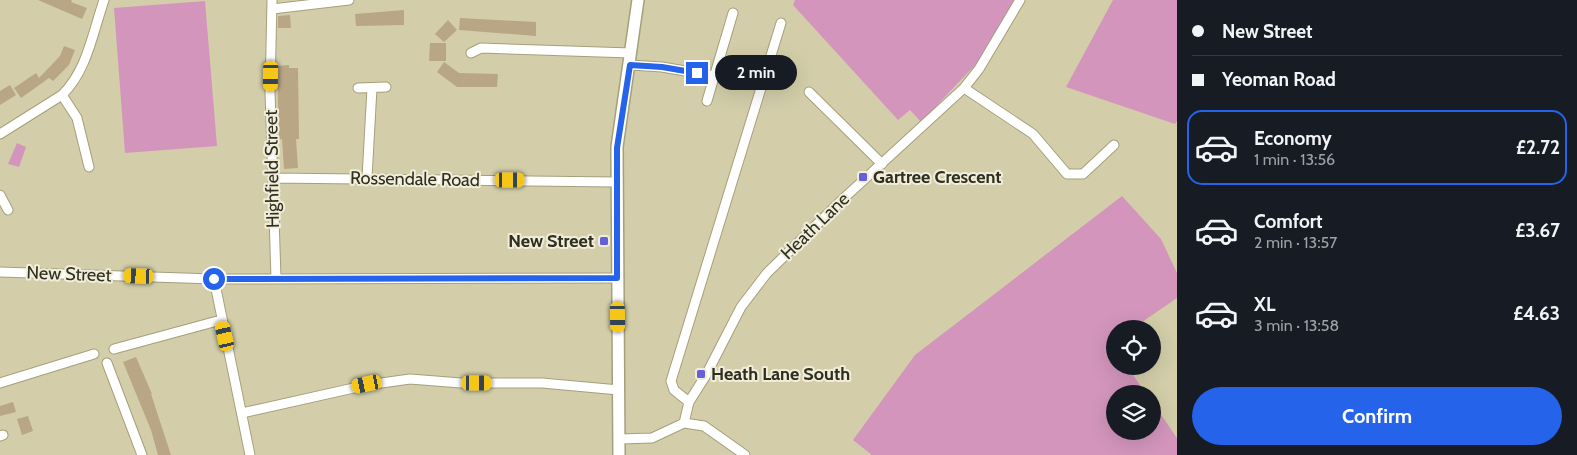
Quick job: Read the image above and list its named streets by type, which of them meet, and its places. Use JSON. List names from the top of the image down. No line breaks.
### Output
{"streets":{"street":["Highfield Street","Rossendale Road","Heath Lane","New Street"]},"crossings":[["Highfield Street","Rossendale Road"],["Highfield Street","New Street"]],"places":{"transit":["Gartree Crescent","New Street","Heath Lane South"]},"page":{"banner":["New Street","Yeoman Road"],"bubble":"2 min","list":[{"name":"Economy","note":"1 min · 13:56","value":"£2.72"},{"name":"Comfort","note":"2 min · 13:57","value":"£3.67"},{"name":"XL","note":"3 min · 13:58","value":"£4.63"}],"buttons":"Confirm"}}
